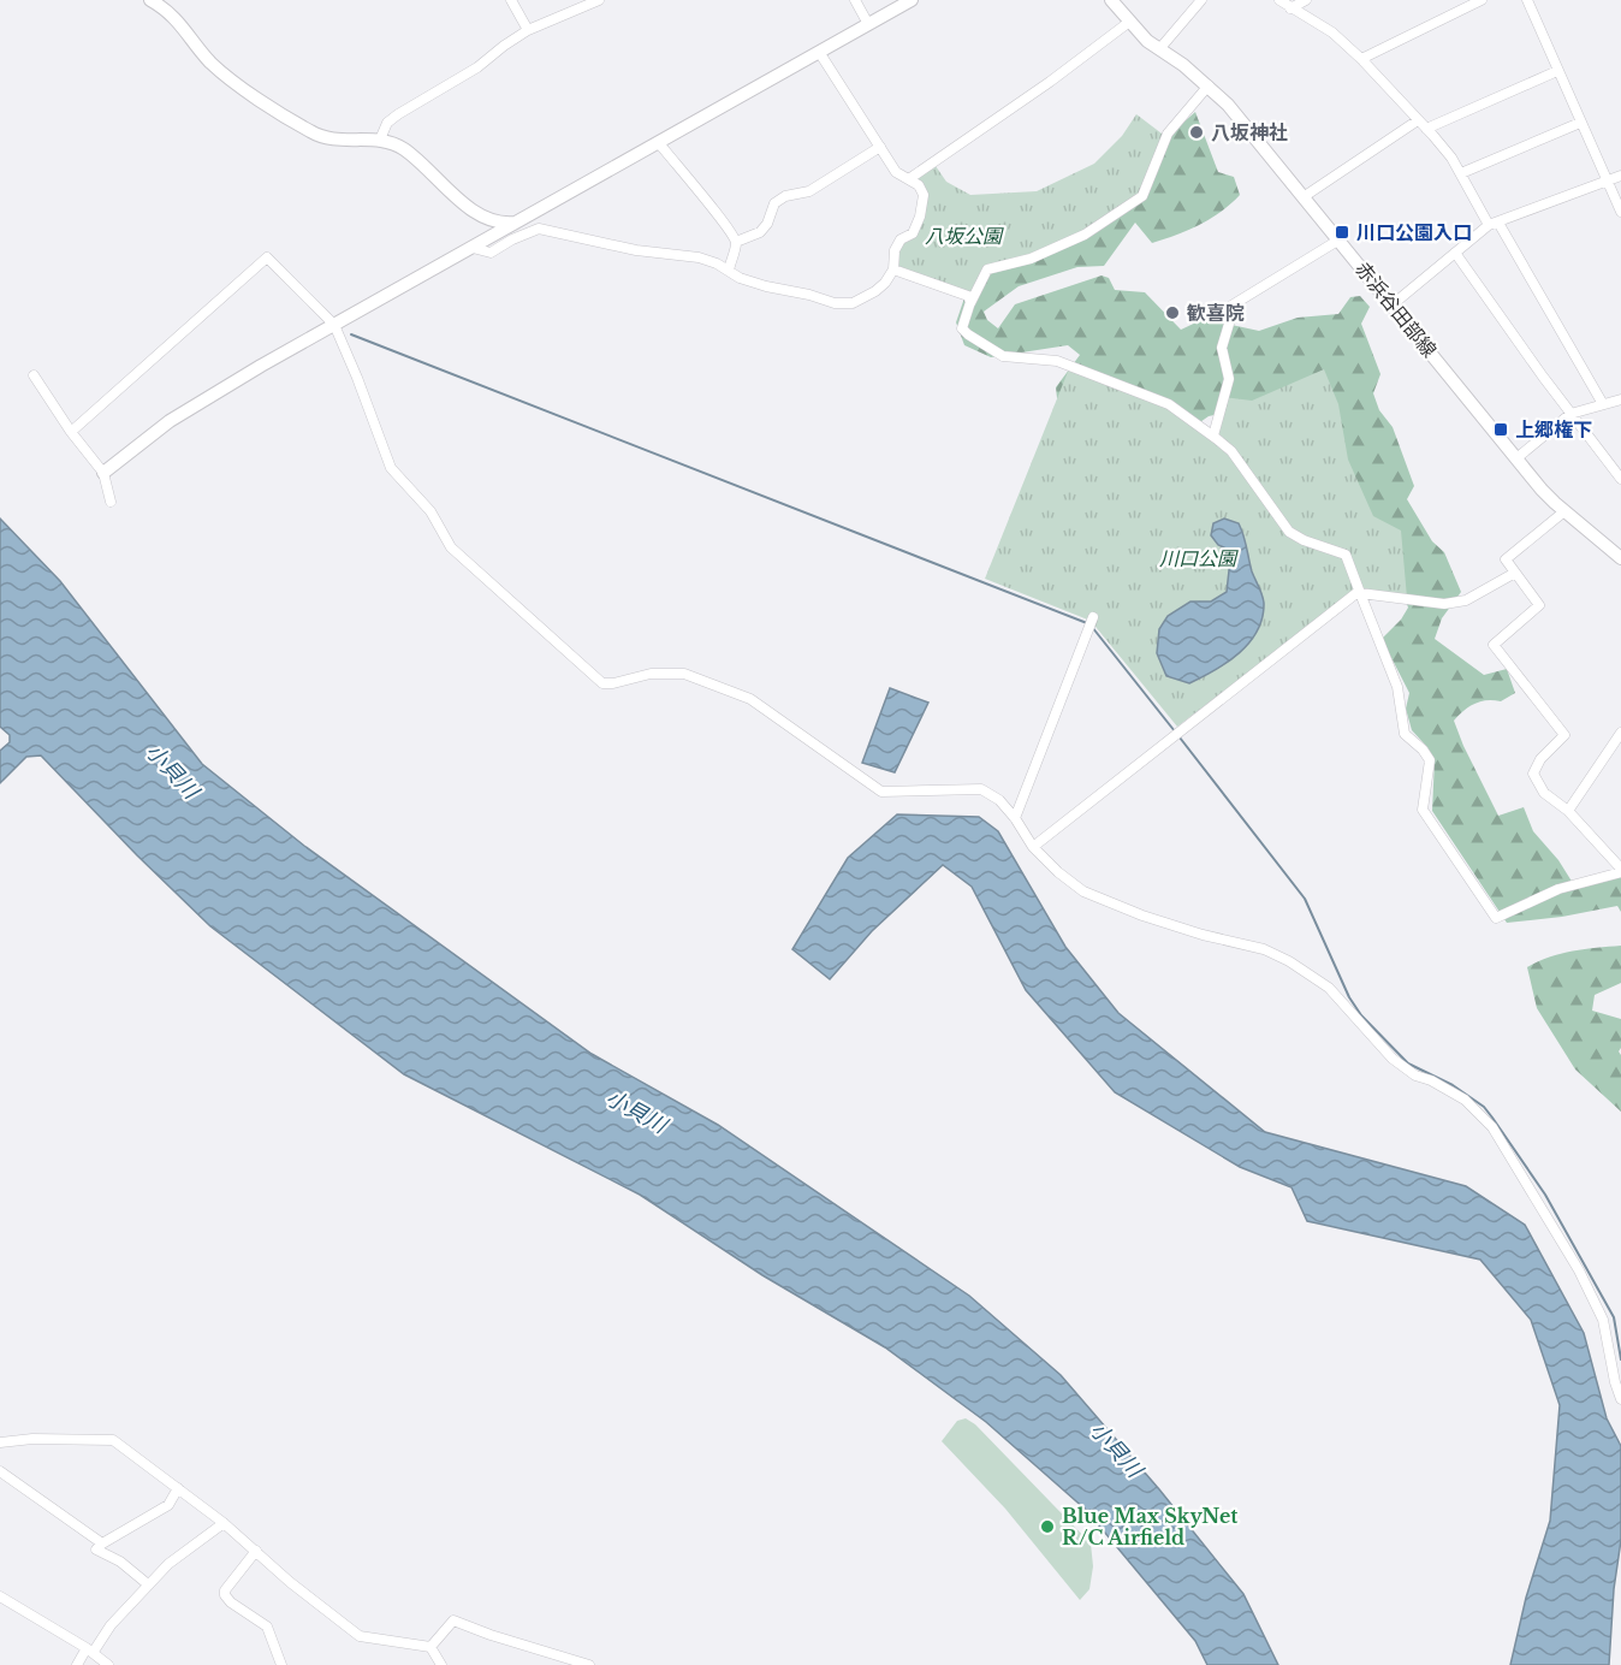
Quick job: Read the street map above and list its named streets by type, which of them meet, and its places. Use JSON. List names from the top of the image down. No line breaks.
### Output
{"streets":{"street":["赤浜谷田部線"]},"water":["小貝川"],"parks":["八坂公園","川口公園"],"places":{"other":["八坂神社","歓喜院","Blue Max SkyNet R/C Airfield"],"transit":["川口公園入口","上郷権下"]}}
